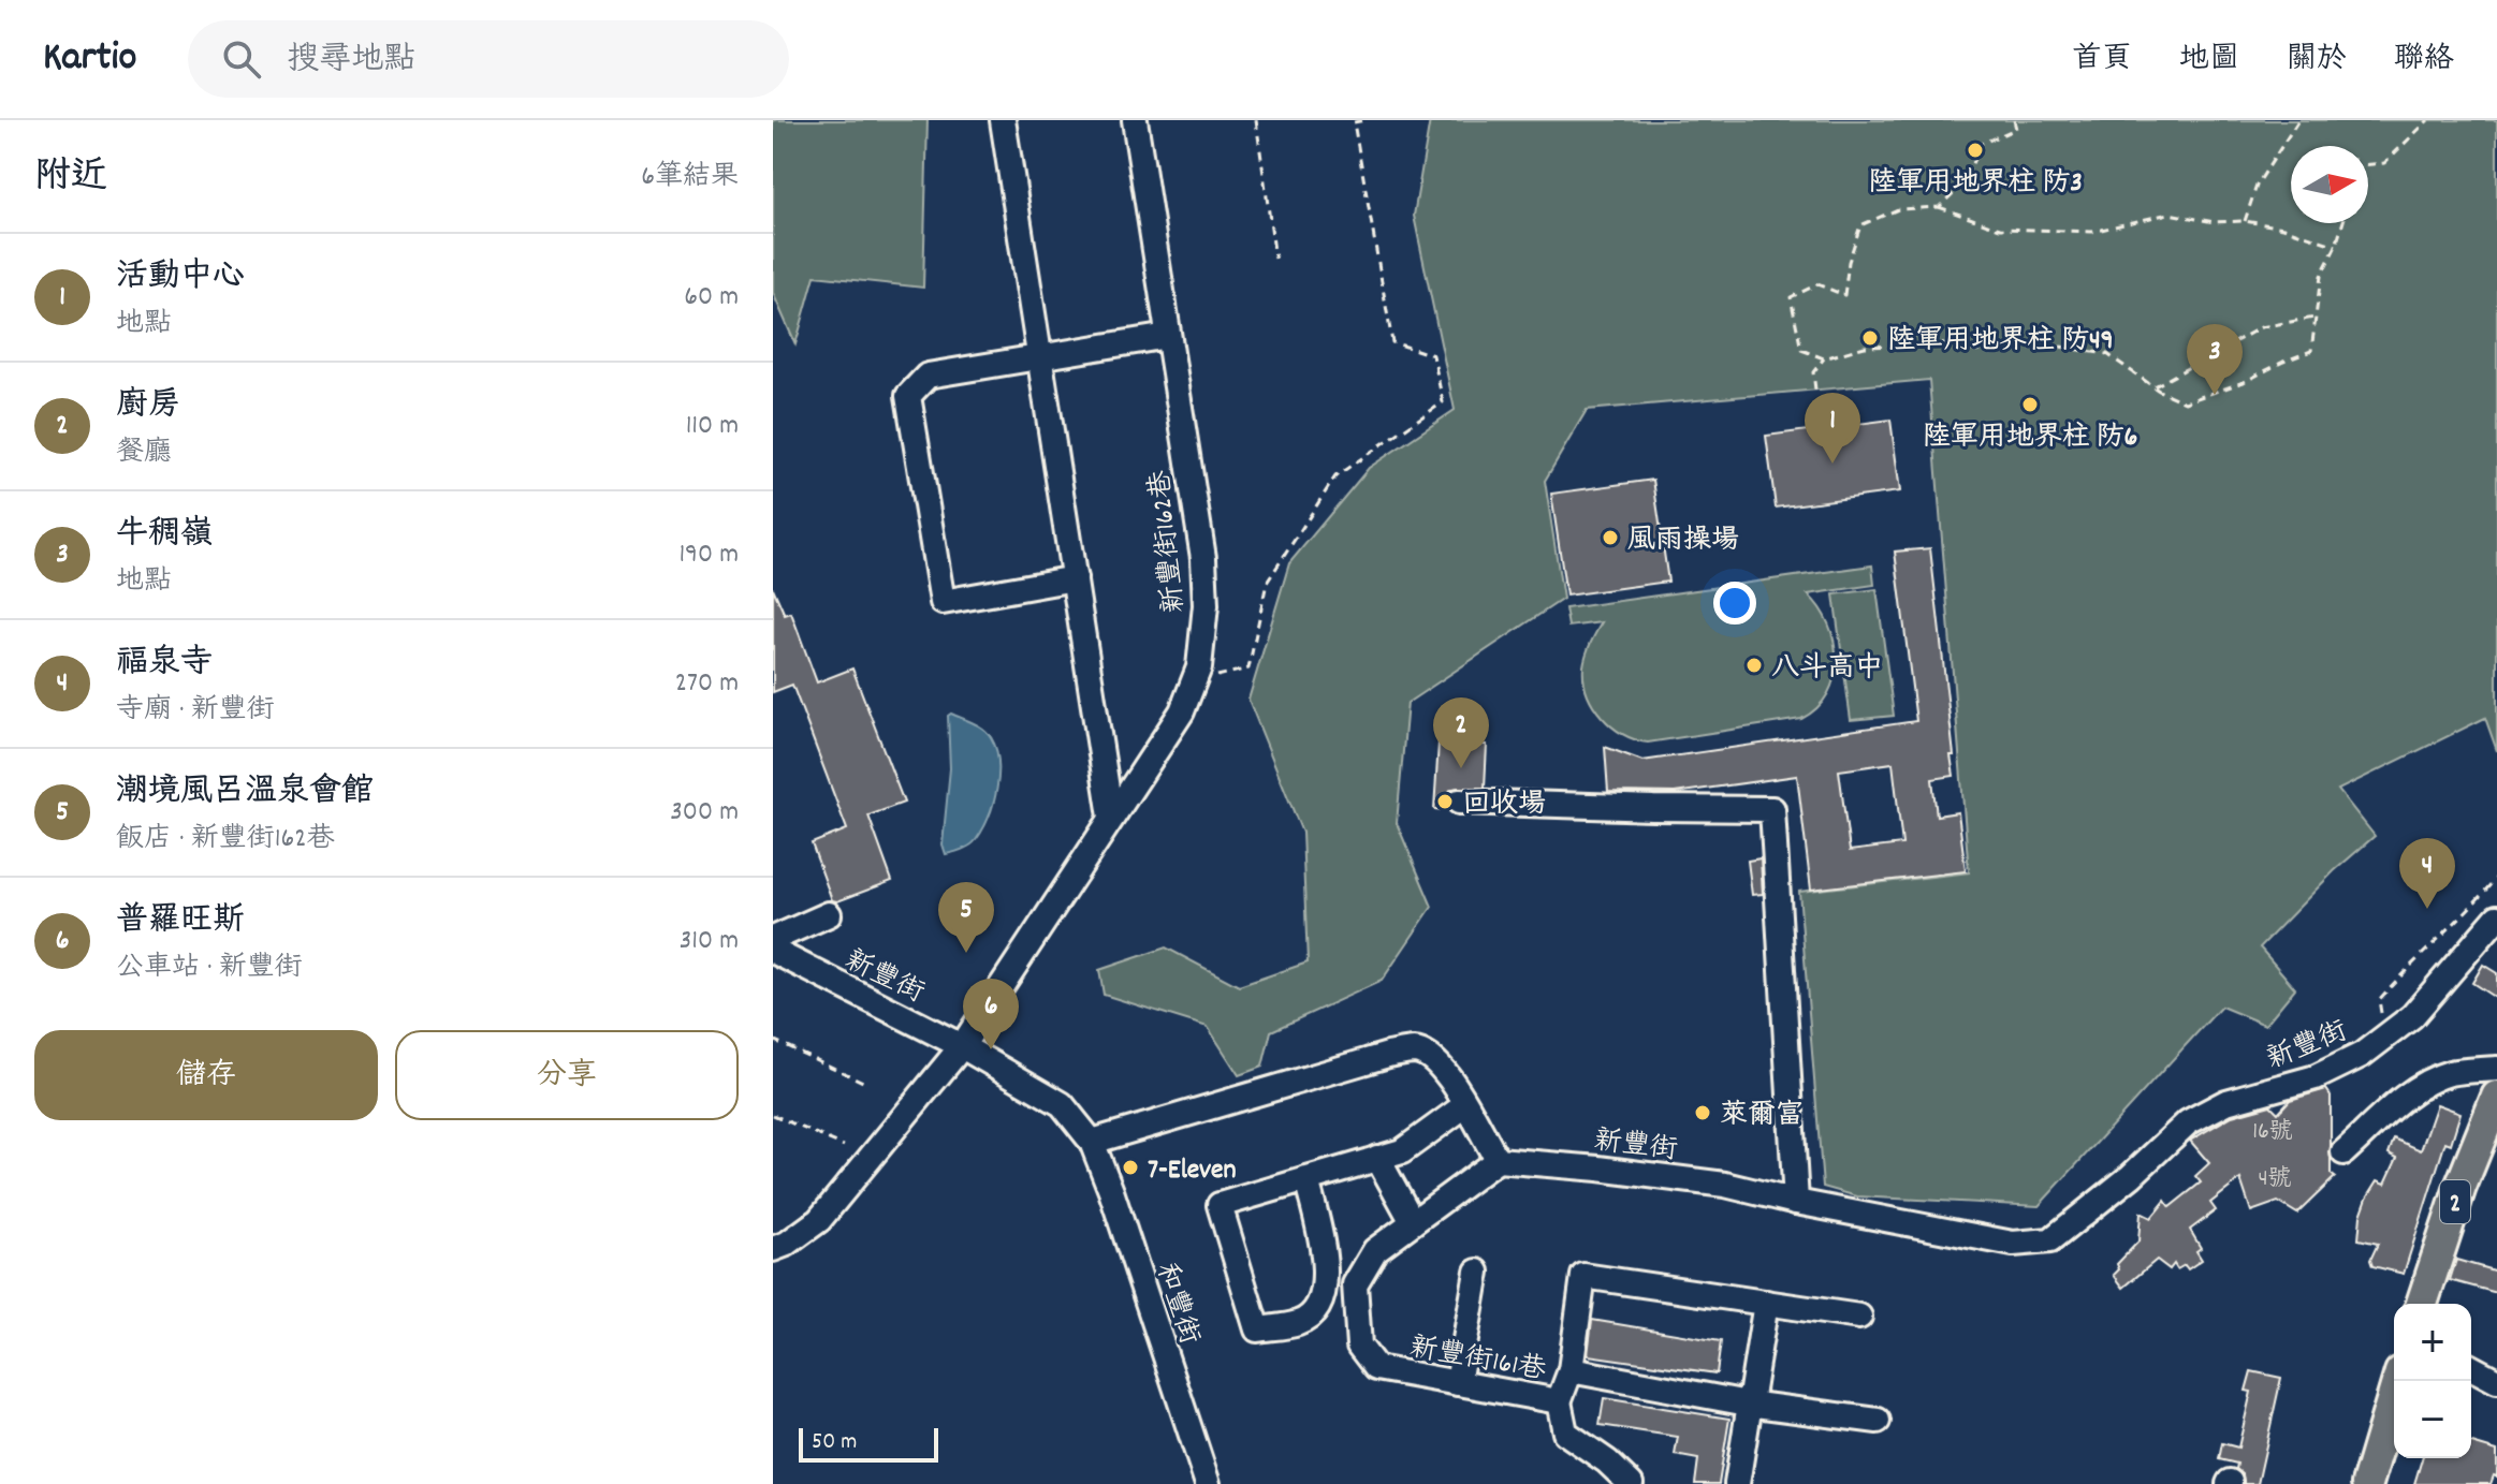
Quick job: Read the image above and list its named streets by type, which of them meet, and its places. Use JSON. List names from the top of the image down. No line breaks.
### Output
{"streets":{"main road":["2"],"street":["新豐街162巷","新豐街","和豐街","新豐街161巷"]},"crossings":[["新豐街162巷","新豐街"],["新豐街","和豐街"],["新豐街","新豐街161巷"]],"places":["陸軍用地界柱 防3","陸軍用地界柱 防49","陸軍用地界柱 防6","風雨操場","八斗高中","回收場","萊爾富","7-Eleven"],"house_numbers":["16號","4號"],"scale_bar":"50 m","north":"right","page":{"header":"Kartio","search":"搜尋地點","nav":["首頁","地圖","關於","聯絡"],"heading":["附近","6筆結果"],"list":[{"mark":"1","name":"活動中心","note":"地點","value":"60 m"},{"mark":"2","name":"廚房","note":"餐廳","value":"110 m"},{"mark":"3","name":"牛稠嶺","note":"地點","value":"190 m"},{"mark":"4","name":"福泉寺","note":"寺廟 · 新豐街","value":"270 m"},{"mark":"5","name":"潮境風呂溫泉會館","note":"飯店 · 新豐街162巷","value":"300 m"},{"mark":"6","name":"普羅旺斯","note":"公車站 · 新豐街","value":"310 m"}],"pins":["3","1","2","4","5","6"],"buttons":["儲存","分享"],"map_buttons":["+","−"],"scale":"50 m"}}
